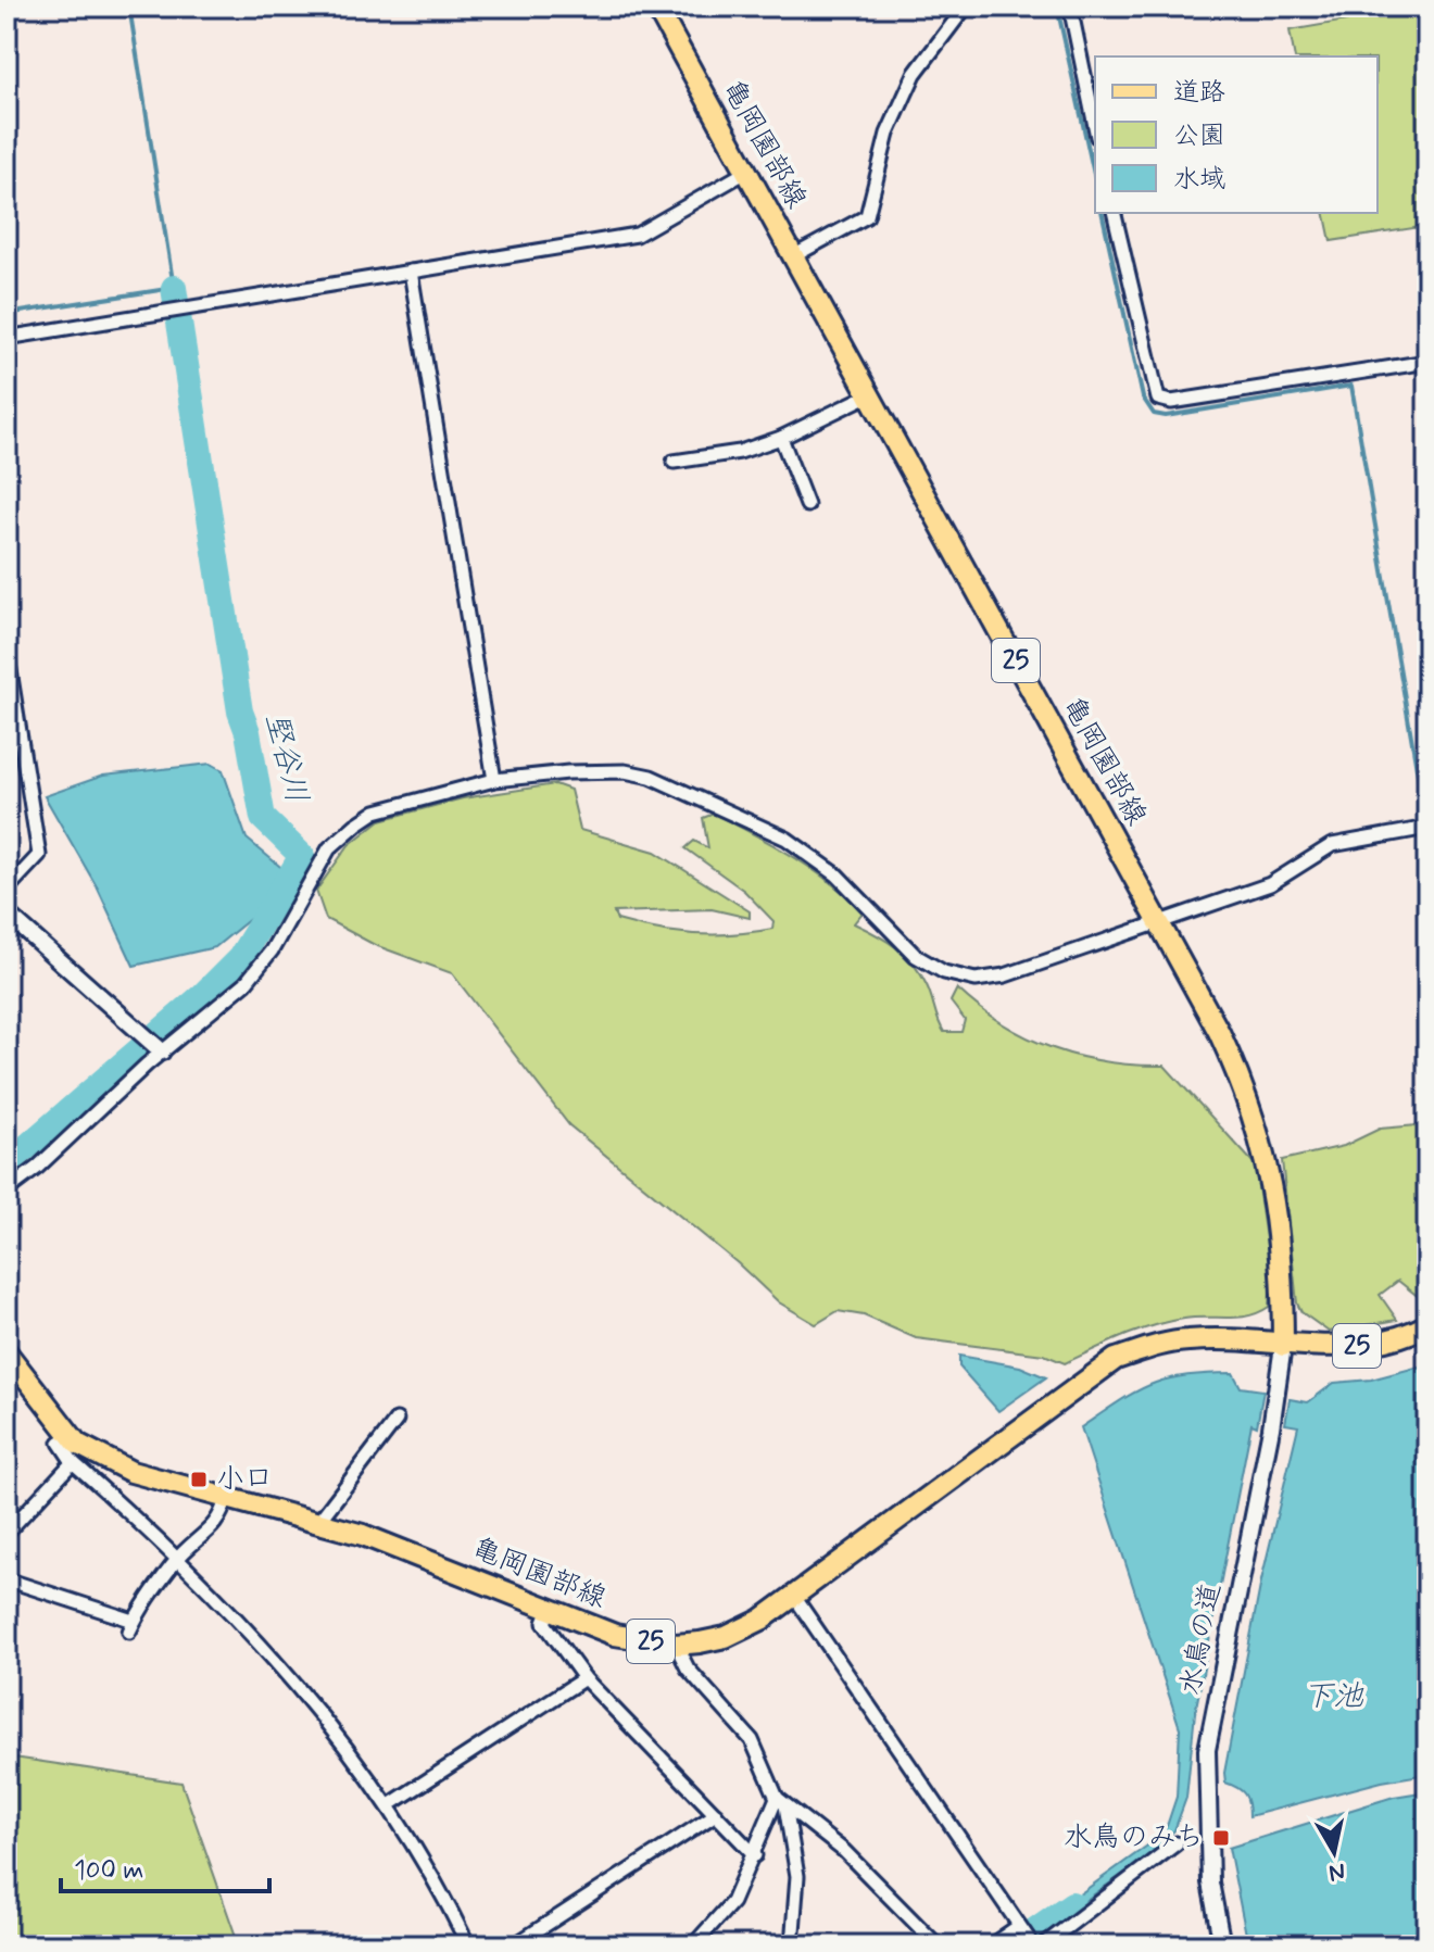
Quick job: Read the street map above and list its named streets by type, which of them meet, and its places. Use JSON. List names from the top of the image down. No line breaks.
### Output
{"streets":{"main road":["亀岡園部線","25"],"street":["水鳥の道"]},"crossings":[["亀岡園部線","水鳥の道"]],"water":["堅谷川","下池"],"places":{"transit":["小口","水鳥のみち"]},"legend":["道路","公園","水域"],"scale_bar":"100 m","north":"bottom"}
